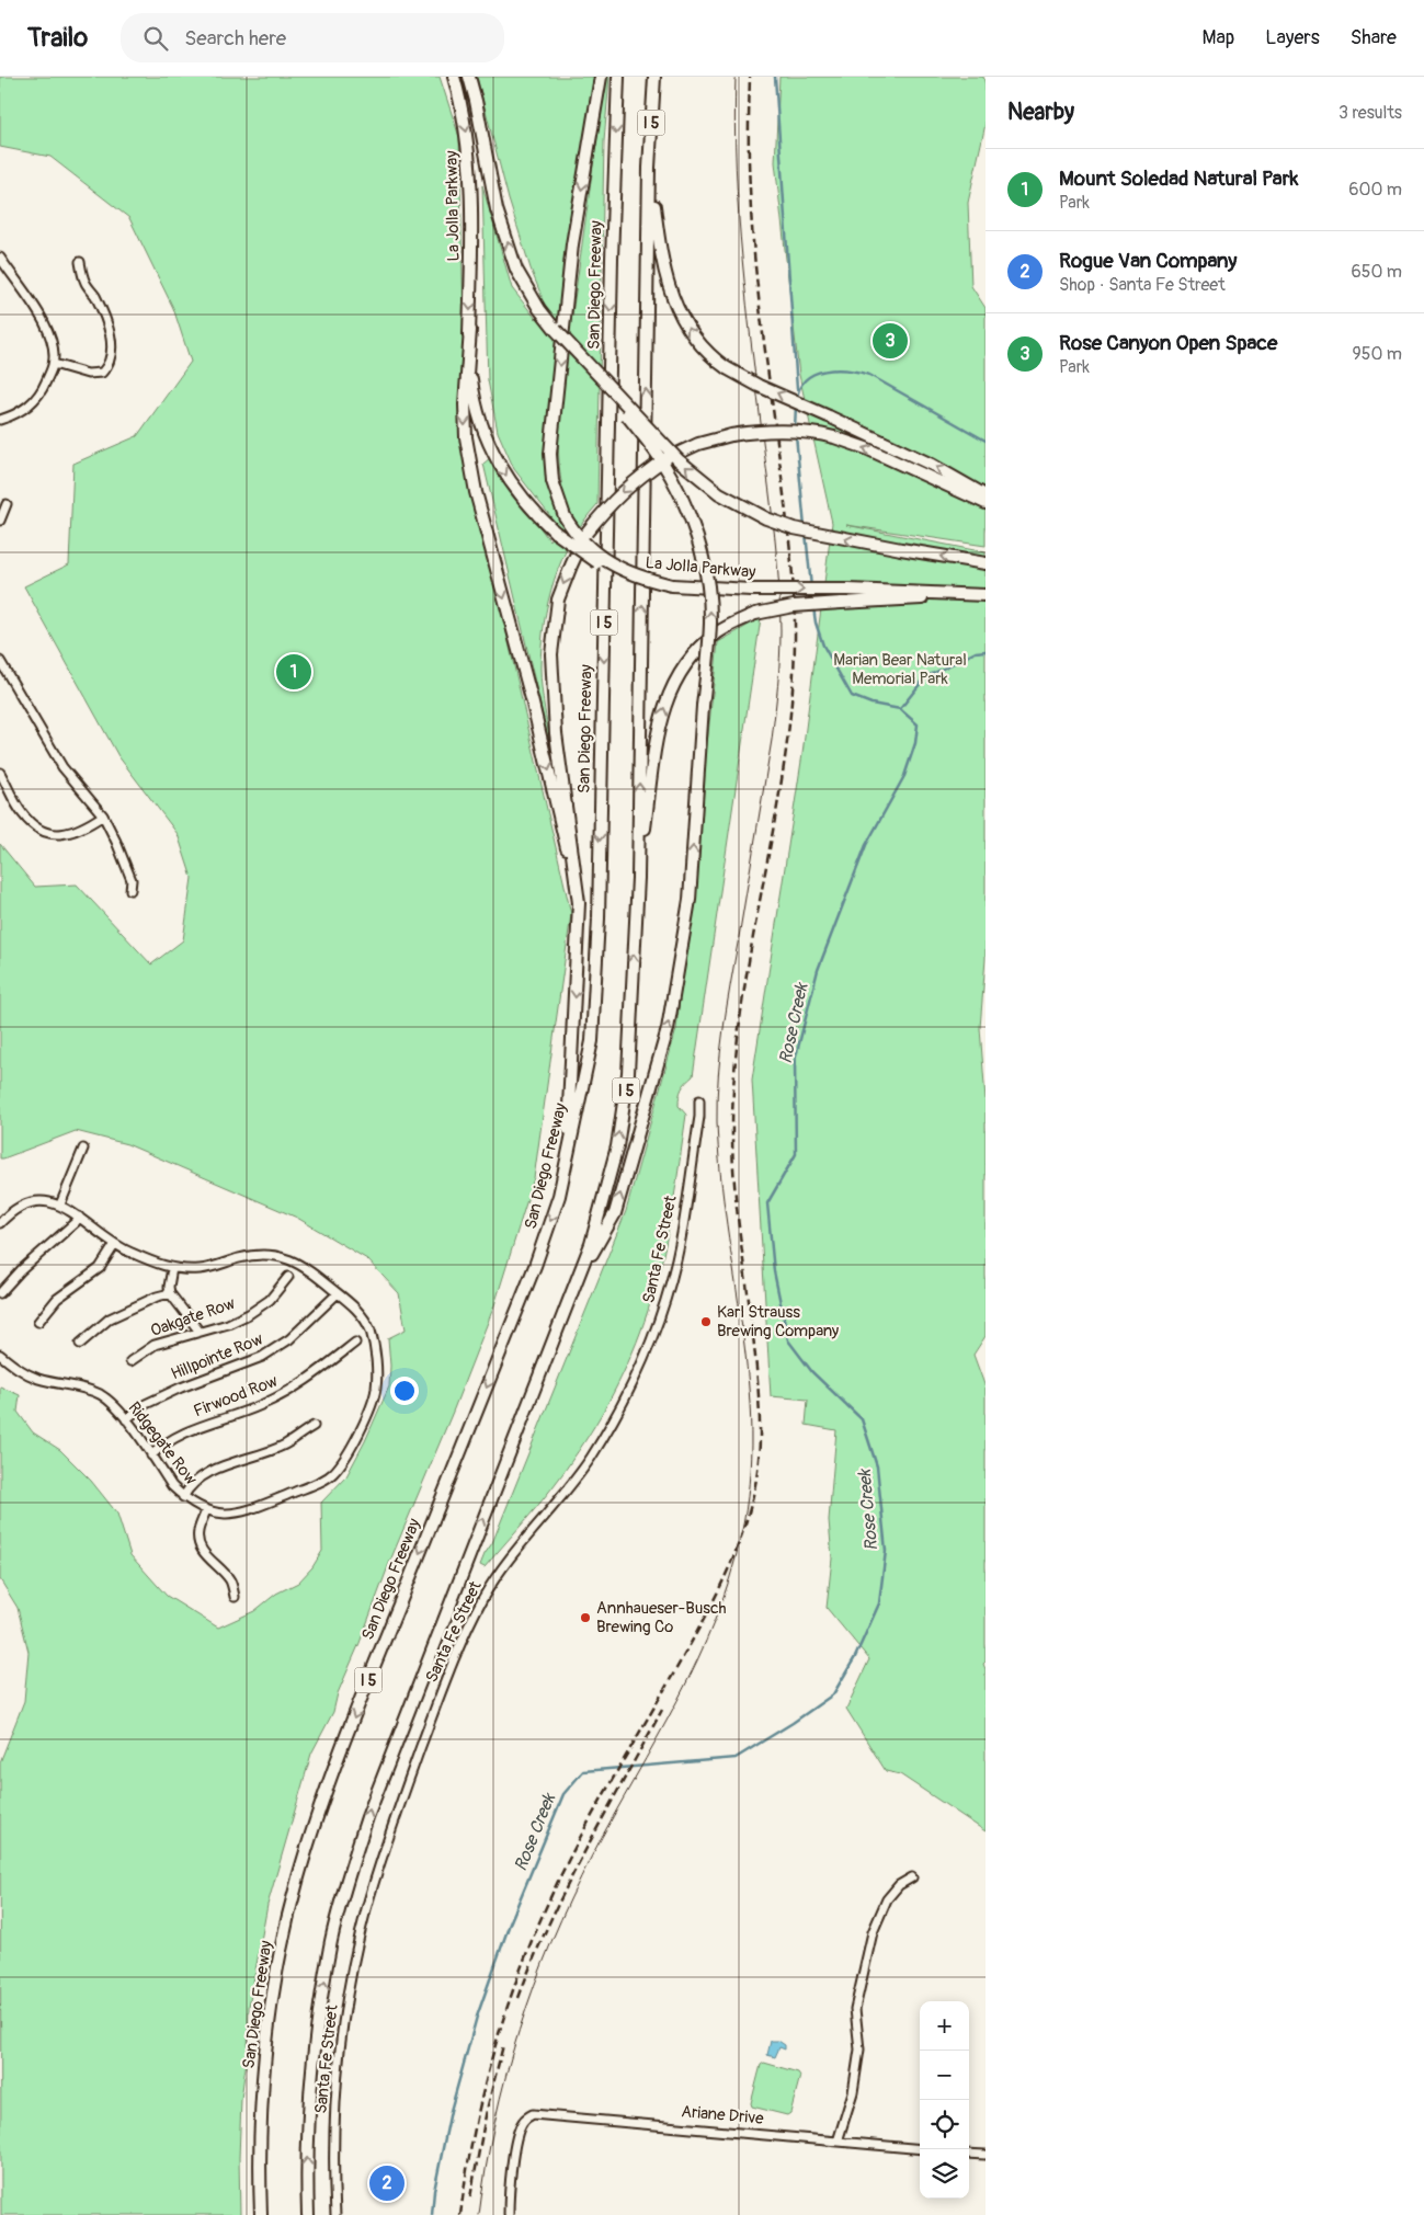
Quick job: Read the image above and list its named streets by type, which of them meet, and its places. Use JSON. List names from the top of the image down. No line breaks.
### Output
{"streets":{"highway":["I 5","La Jolla Parkway","San Diego Freeway"],"street":["Santa Fe Street","Oakgate Row","Hillpointe Row","Firwood Row","Ridgegate Row","Ariane Drive"]},"crossings":[["Hillpointe Row","Ridgegate Row"],["Firwood Row","Ridgegate Row"]],"water":["Rose Creek"],"parks":["Marian Bear Natural Memorial Park"],"places":["Karl Strauss Brewing Company","Annhaueser-Busch Brewing Co"],"page":{"header":"Trailo","search":"Search here","nav":["Map","Layers","Share"],"heading":["Nearby","3 results"],"list":[{"mark":"1","name":"Mount Soledad Natural Park","note":"Park","value":"600 m"},{"mark":"2","name":"Rogue Van Company","note":"Shop · Santa Fe Street","value":"650 m"},{"mark":"3","name":"Rose Canyon Open Space","note":"Park","value":"950 m"}],"pins":["3","1","2"],"map_buttons":["+","−"]}}
